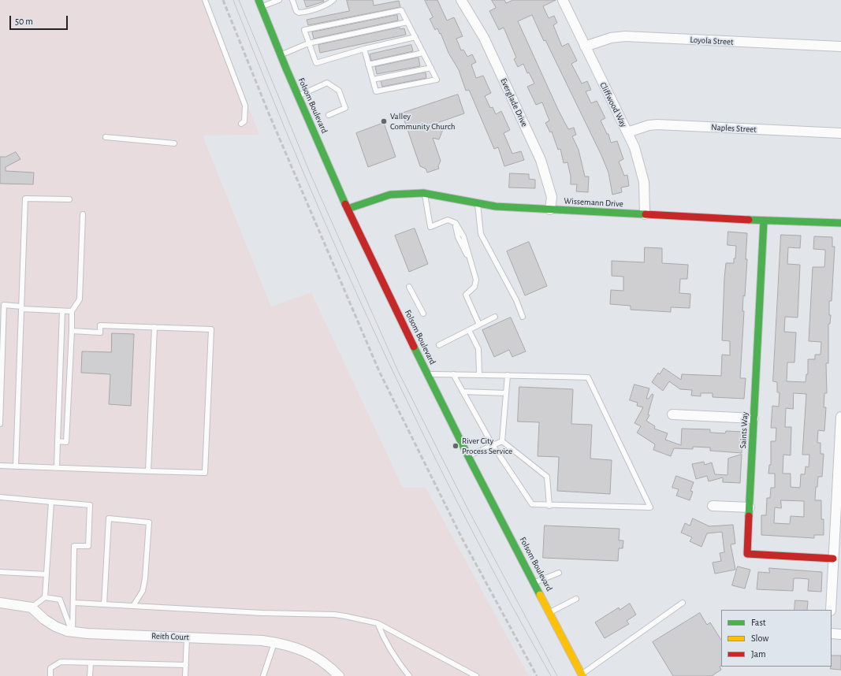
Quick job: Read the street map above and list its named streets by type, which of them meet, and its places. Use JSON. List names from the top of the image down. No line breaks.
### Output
{"streets":{"street":["Loyola Street","Everglade Drive","Cliffwood Way","Folsom Boulevard","Naples Street","Wissemann Drive","Saints Way","Reith Court"]},"crossings":[["Loyola Street","Cliffwood Way"],["Everglade Drive","Wissemann Drive"],["Cliffwood Way","Naples Street"],["Cliffwood Way","Wissemann Drive"],["Folsom Boulevard","Wissemann Drive"],["Wissemann Drive","Saints Way"]],"places":["Valley Community Church","River City Process Service"],"legend":["Fast","Slow","Jam"],"scale_bar":"50 m"}
